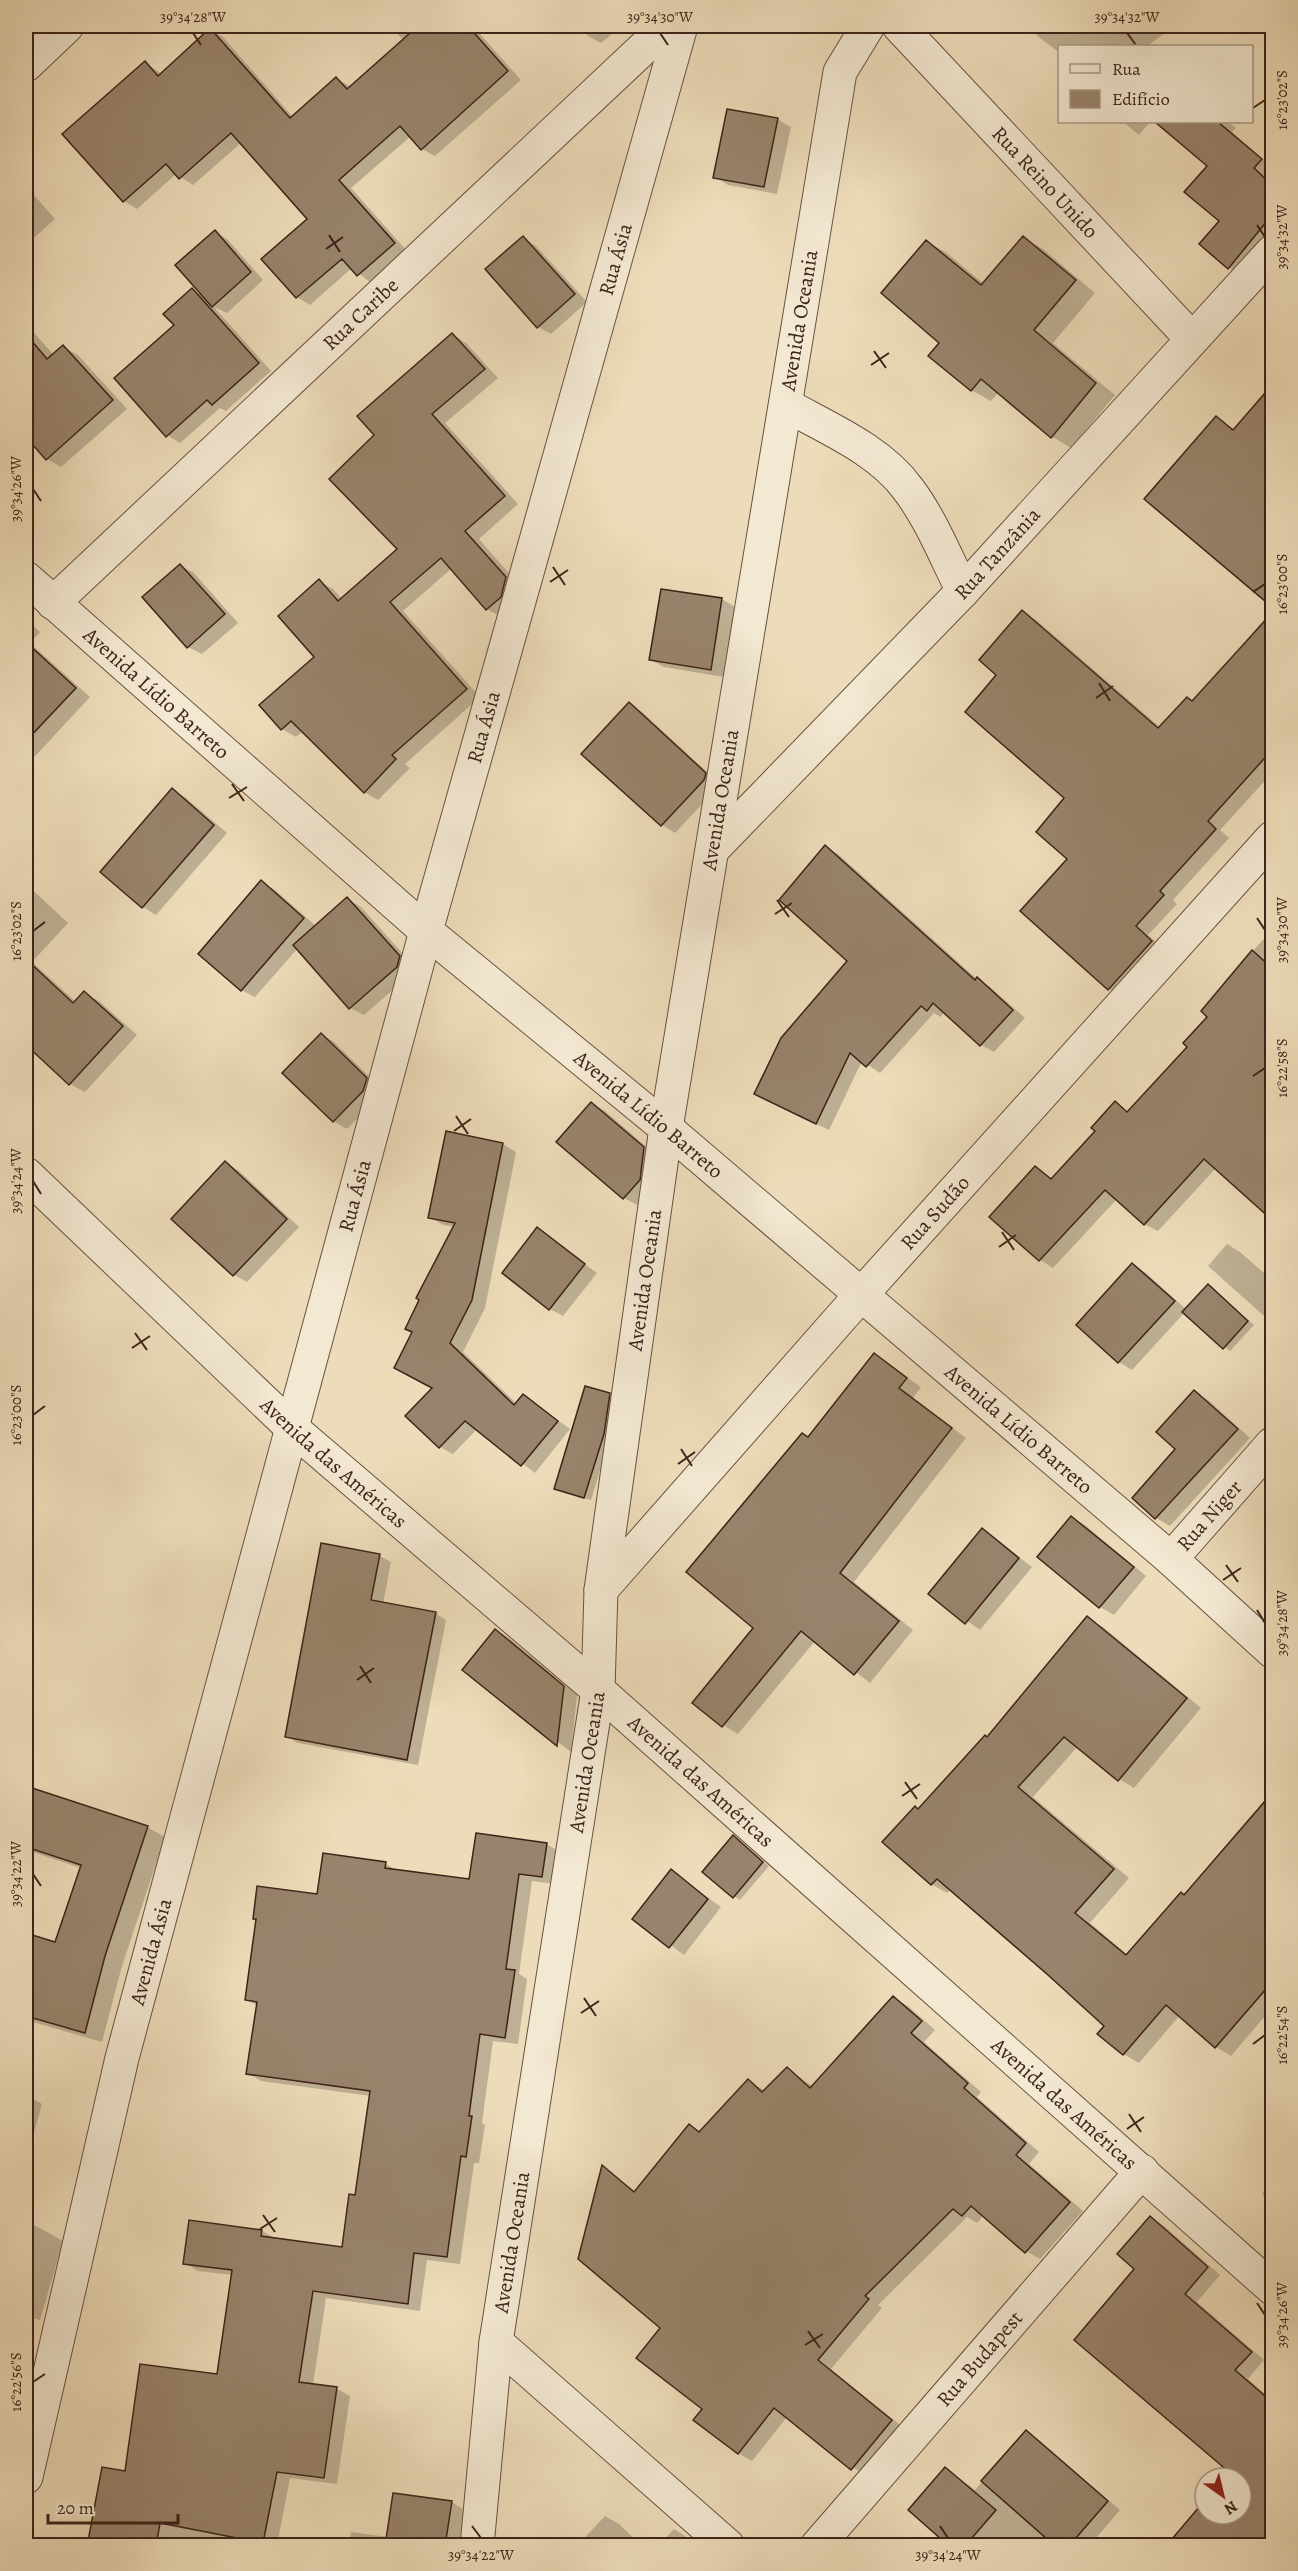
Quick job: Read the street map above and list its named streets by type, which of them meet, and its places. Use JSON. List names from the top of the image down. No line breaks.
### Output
{"streets":{"street":["Rua Reino Unido","Rua Ásia","Rua Caribe","Avenida Oceania","Rua Tanzânia","Avenida Lídio Barreto","Rua Sudão","Avenida das Américas","Rua Niger","Avenida Ásia","Rua Budapest"]},"crossings":[["Rua Reino Unido","Rua Tanzânia"],["Rua Ásia","Avenida Lídio Barreto"],["Rua Ásia","Avenida das Américas"],["Rua Ásia","Avenida Ásia"],["Rua Caribe","Avenida Lídio Barreto"],["Avenida Oceania","Rua Tanzânia"],["Avenida Oceania","Avenida Lídio Barreto"],["Avenida Oceania","Rua Sudão"],["Avenida Oceania","Avenida das Américas"],["Avenida Lídio Barreto","Rua Sudão"],["Avenida Lídio Barreto","Rua Niger"],["Avenida das Américas","Avenida Ásia"],["Avenida das Américas","Rua Budapest"]],"legend":["Rua","Edifício"],"scale_bar":"20 m","north":"bottom right","coordinates":["39°34'28\"W","39°34'30\"W","39°34'32\"W","16°23'02\"S","39°34'26\"W","16°23'00\"S","16°22'58\"S","39°34'24\"W","39°34'22\"W","16°22'54\"S","16°22'56\"S"]}
